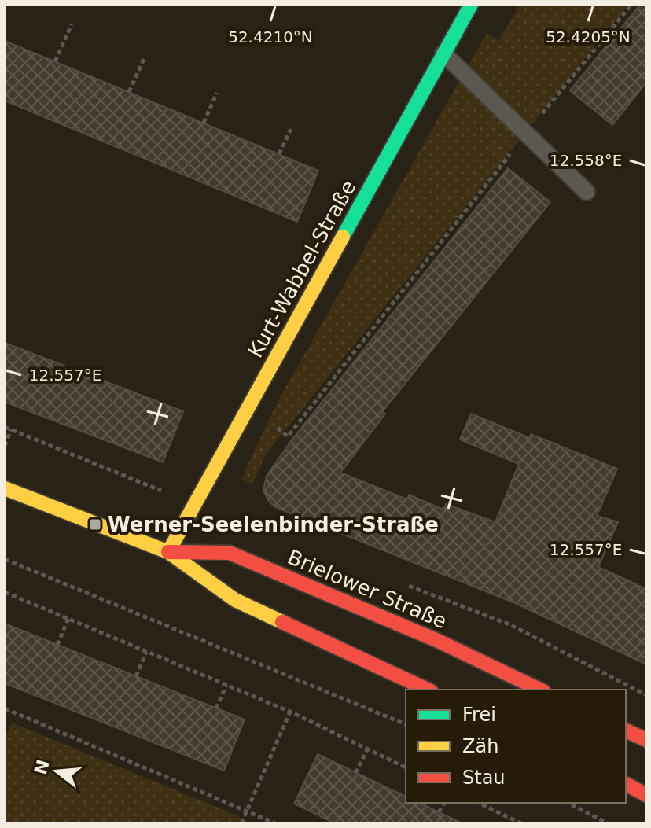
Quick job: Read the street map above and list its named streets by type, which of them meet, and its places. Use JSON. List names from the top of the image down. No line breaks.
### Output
{"streets":{"main road":["Kurt-Wabbel-Straße","Brielower Straße"]},"crossings":[["Kurt-Wabbel-Straße","Brielower Straße"]],"places":{"transit":["Werner-Seelenbinder-Straße"]},"legend":["Frei","Zäh","Stau"],"north":"left","coordinates":["52.4210°N","52.4205°N","12.558°E","12.557°E"]}
